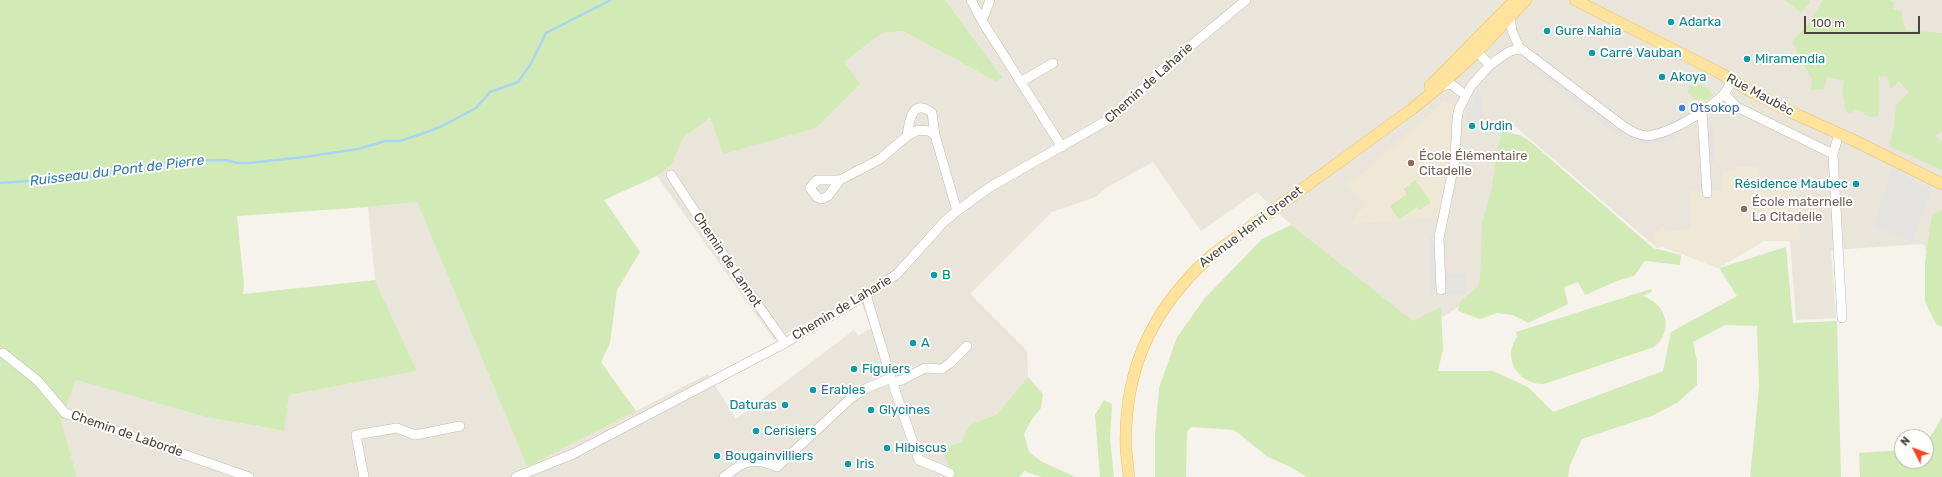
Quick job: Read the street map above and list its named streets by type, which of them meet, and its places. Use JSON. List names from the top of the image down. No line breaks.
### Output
{"streets":{"main road":["Rue Maubèc","Avenue Henri Grenet"],"street":["Chemin de Laharie","Chemin de Lannot","Chemin de Laborde"]},"crossings":[["Chemin de Laharie","Chemin de Lannot"]],"water":["Ruisseau du Pont de Pierre"],"places":["Adarka","Gure Nahia","Carré Vauban","Miramendia","Akoya","Otsokop","Urdin","École Élémentaire Citadelle","Résidence Maubec","École maternelle La Citadelle","B","A","Figuiers","Erables","Daturas","Glycines","Cerisiers","Hibiscus","Bougainvilliers","Iris"],"scale_bar":"100 m","north":"top left"}
